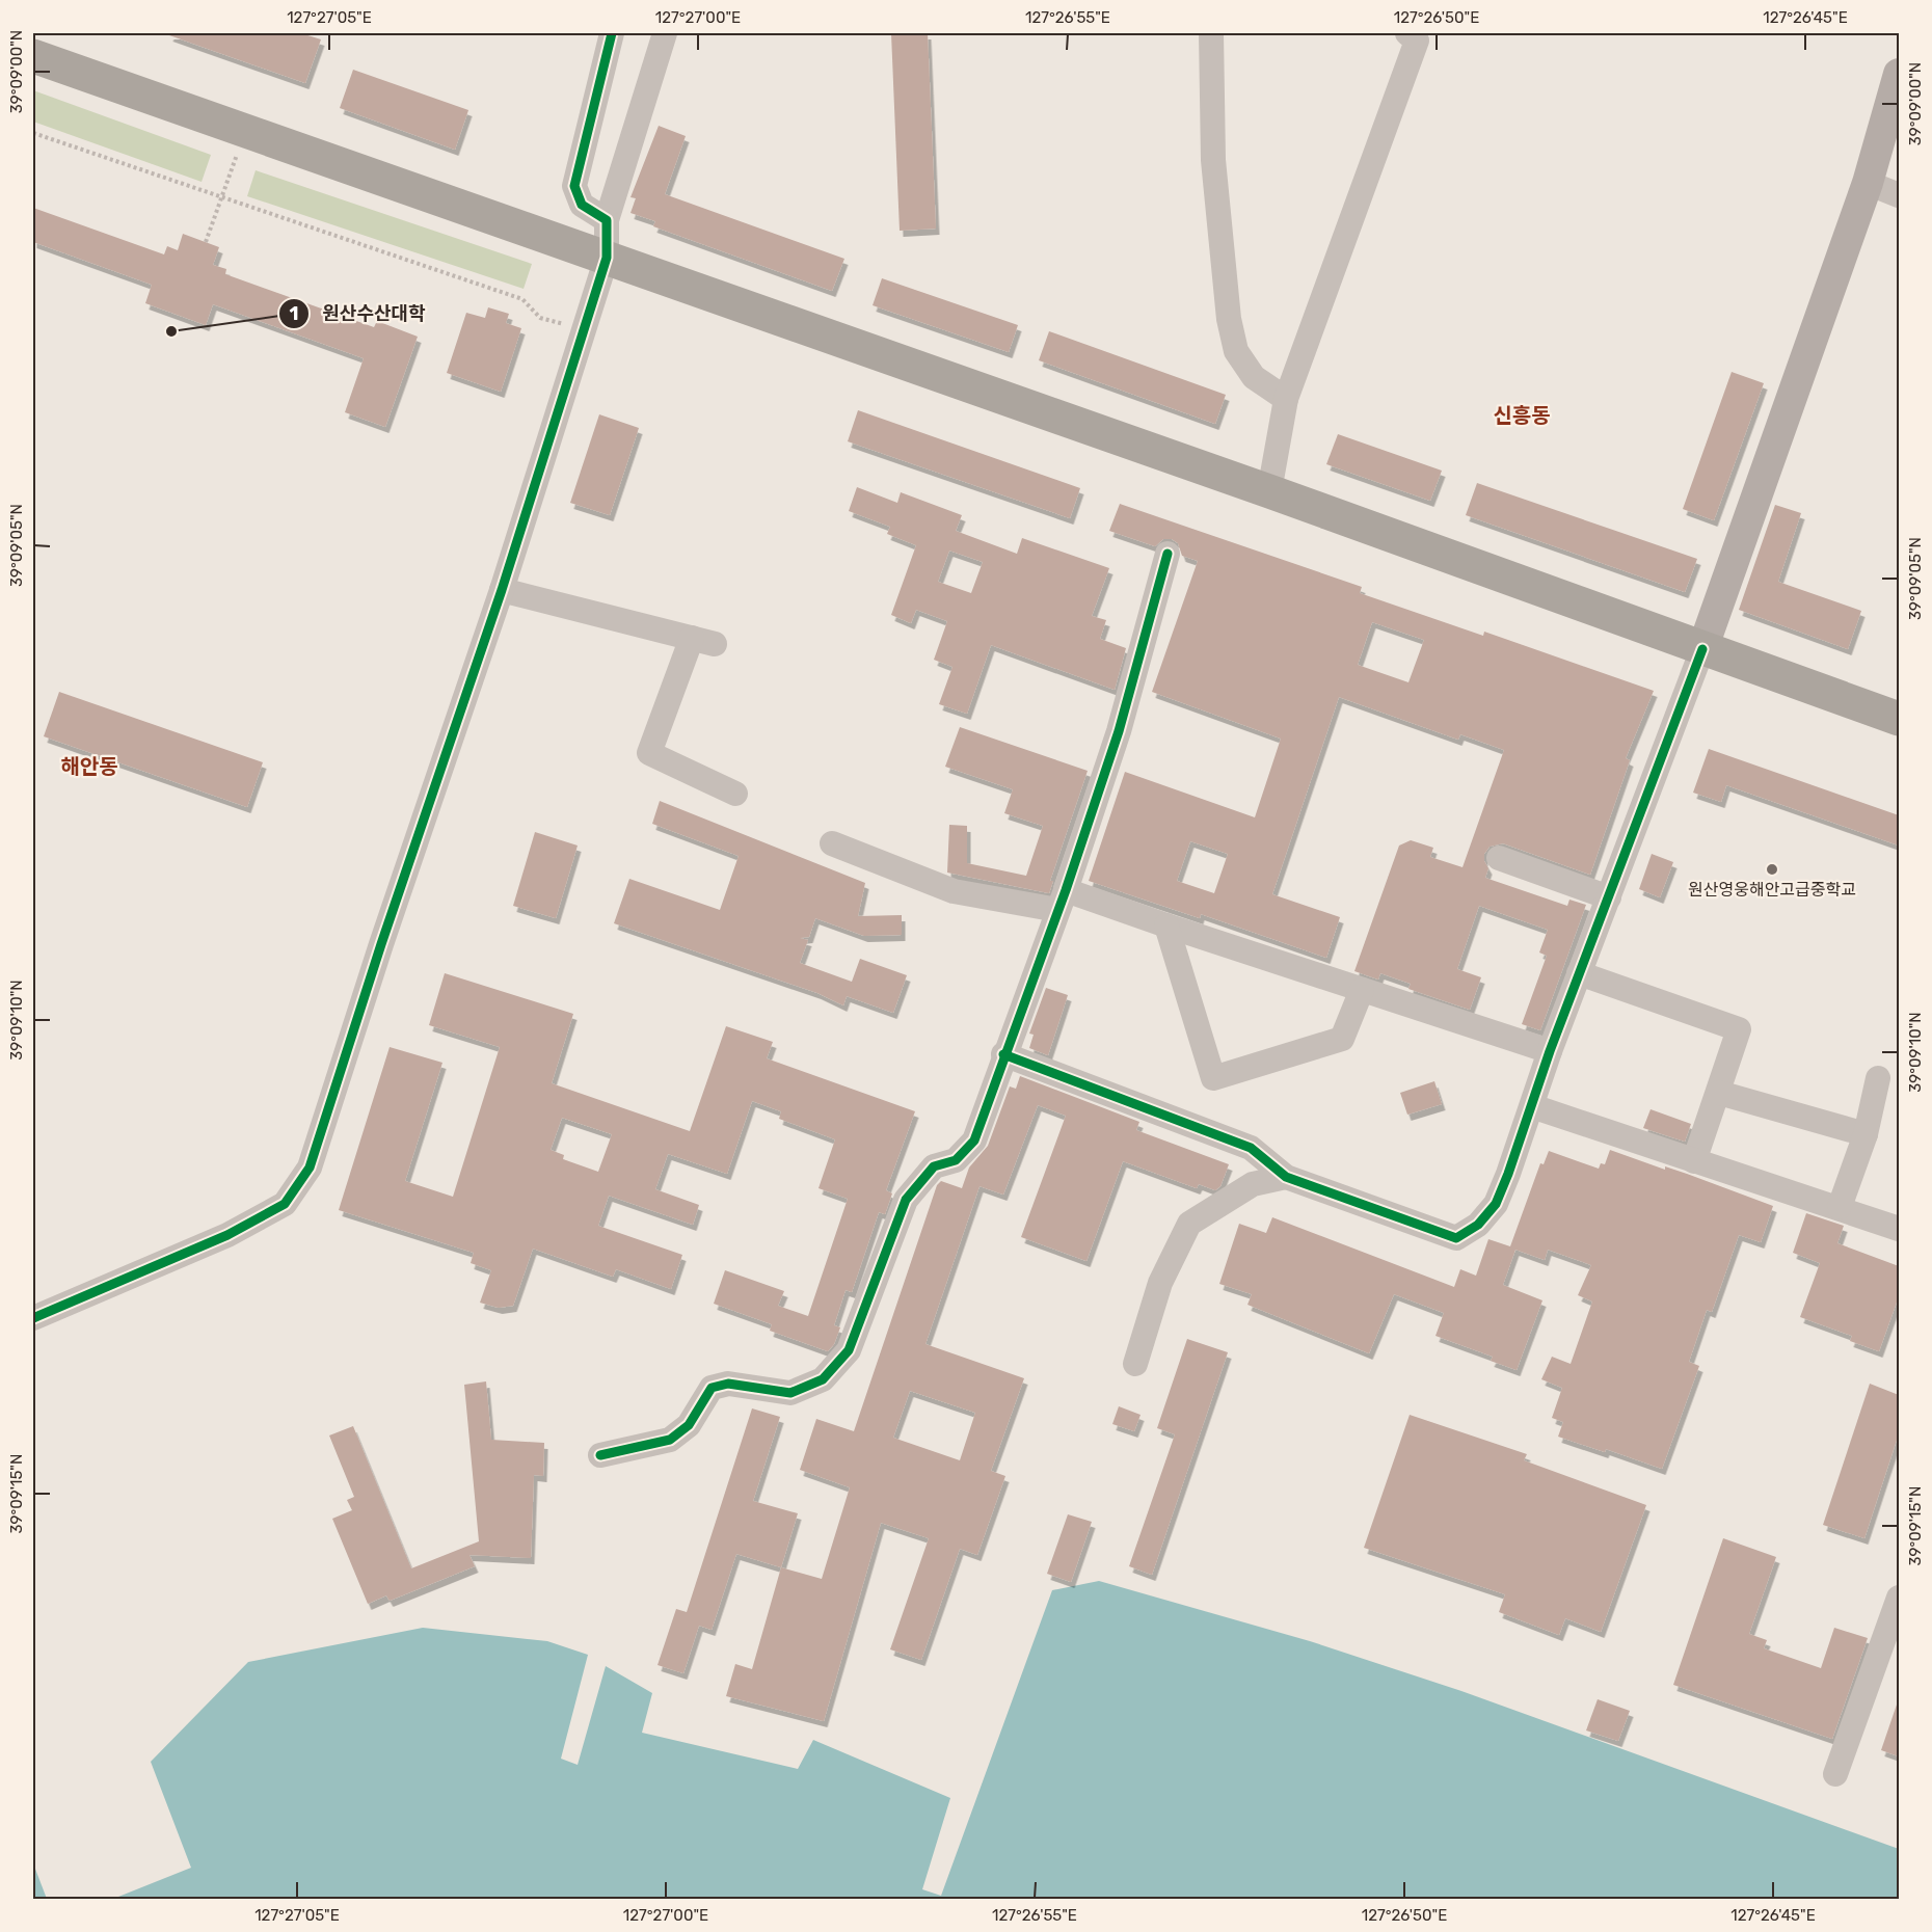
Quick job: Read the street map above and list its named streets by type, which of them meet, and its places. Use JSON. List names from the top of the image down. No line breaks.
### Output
{"districts":["신흥동","해안동"],"places":["원산수산대학","원산영웅해안고급중학교"],"coordinates":["127°27'05\"E","127°27'00\"E","127°26'55\"E","127°26'50\"E","127°26'45\"E","39°09'00\"N","39°09'05\"N","39°09'10\"N","39°09'15\"N"]}
